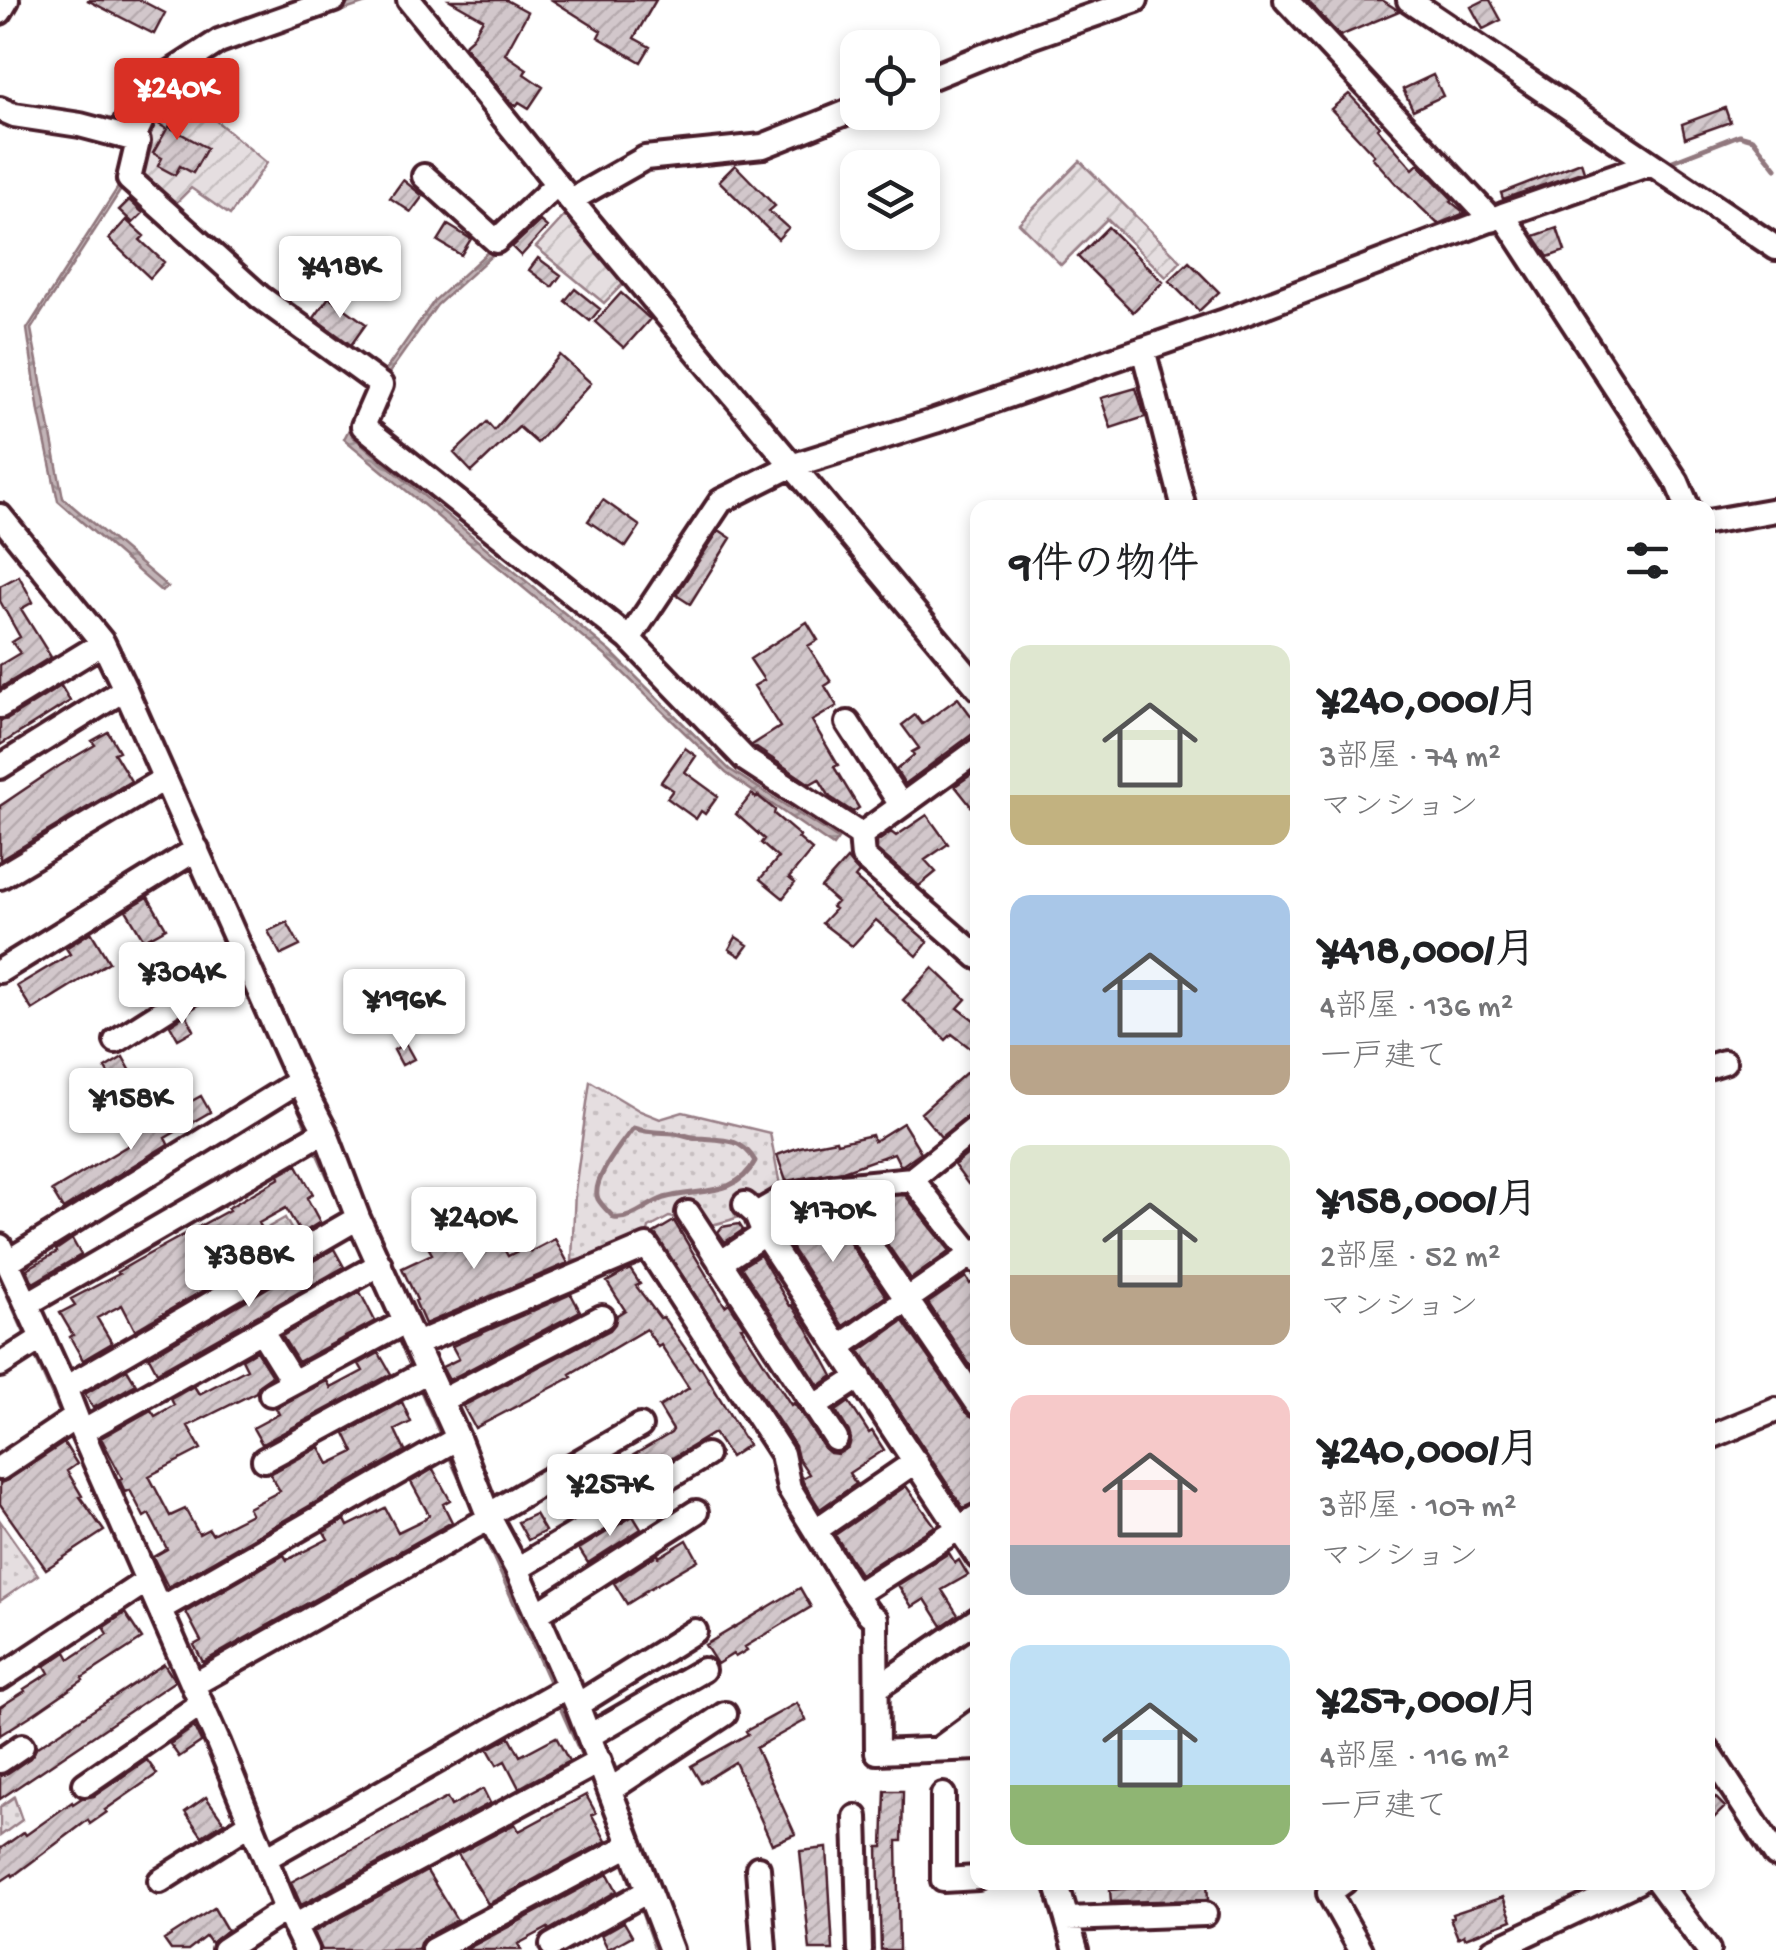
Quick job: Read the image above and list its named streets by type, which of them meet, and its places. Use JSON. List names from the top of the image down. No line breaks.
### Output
{"page":{"price":["¥240K","¥418K","¥304K","¥196K","¥158K","¥170K","¥240K","¥388K","¥257K"],"heading":"9件の物件","list":[{"name":"¥240,000/月","note":"3部屋 · 74 m² · マンション"},{"name":"¥418,000/月","note":"4部屋 · 136 m² · 一戸建て"},{"name":"¥158,000/月","note":"2部屋 · 52 m² · マンション"},{"name":"¥240,000/月","note":"3部屋 · 107 m² · マンション"},{"name":"¥257,000/月","note":"4部屋 · 116 m² · 一戸建て"}]}}
